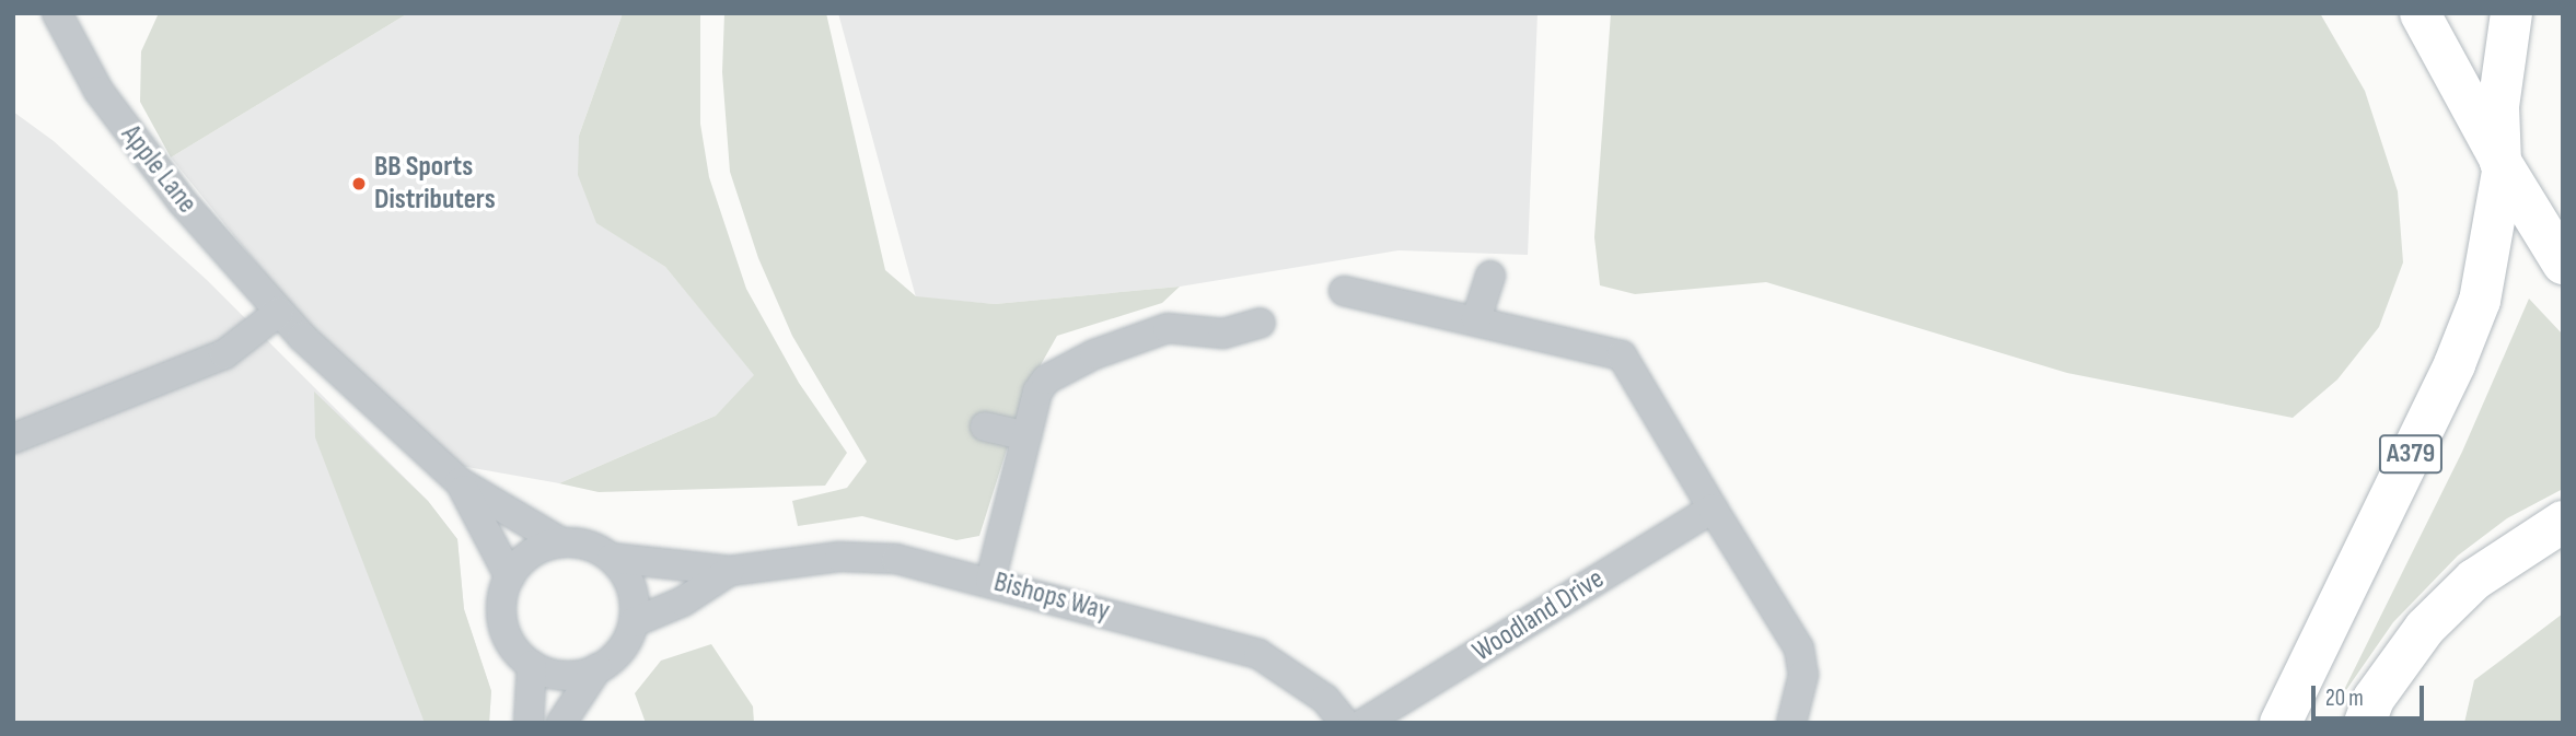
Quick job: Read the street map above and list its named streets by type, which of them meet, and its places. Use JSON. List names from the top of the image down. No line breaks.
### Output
{"streets":{"main road":["A379"],"street":["Apple Lane","Bishops Way","Woodland Drive"]},"crossings":[["Apple Lane","Bishops Way"]],"places":["BB Sports Distributers"],"scale_bar":"20 m"}
